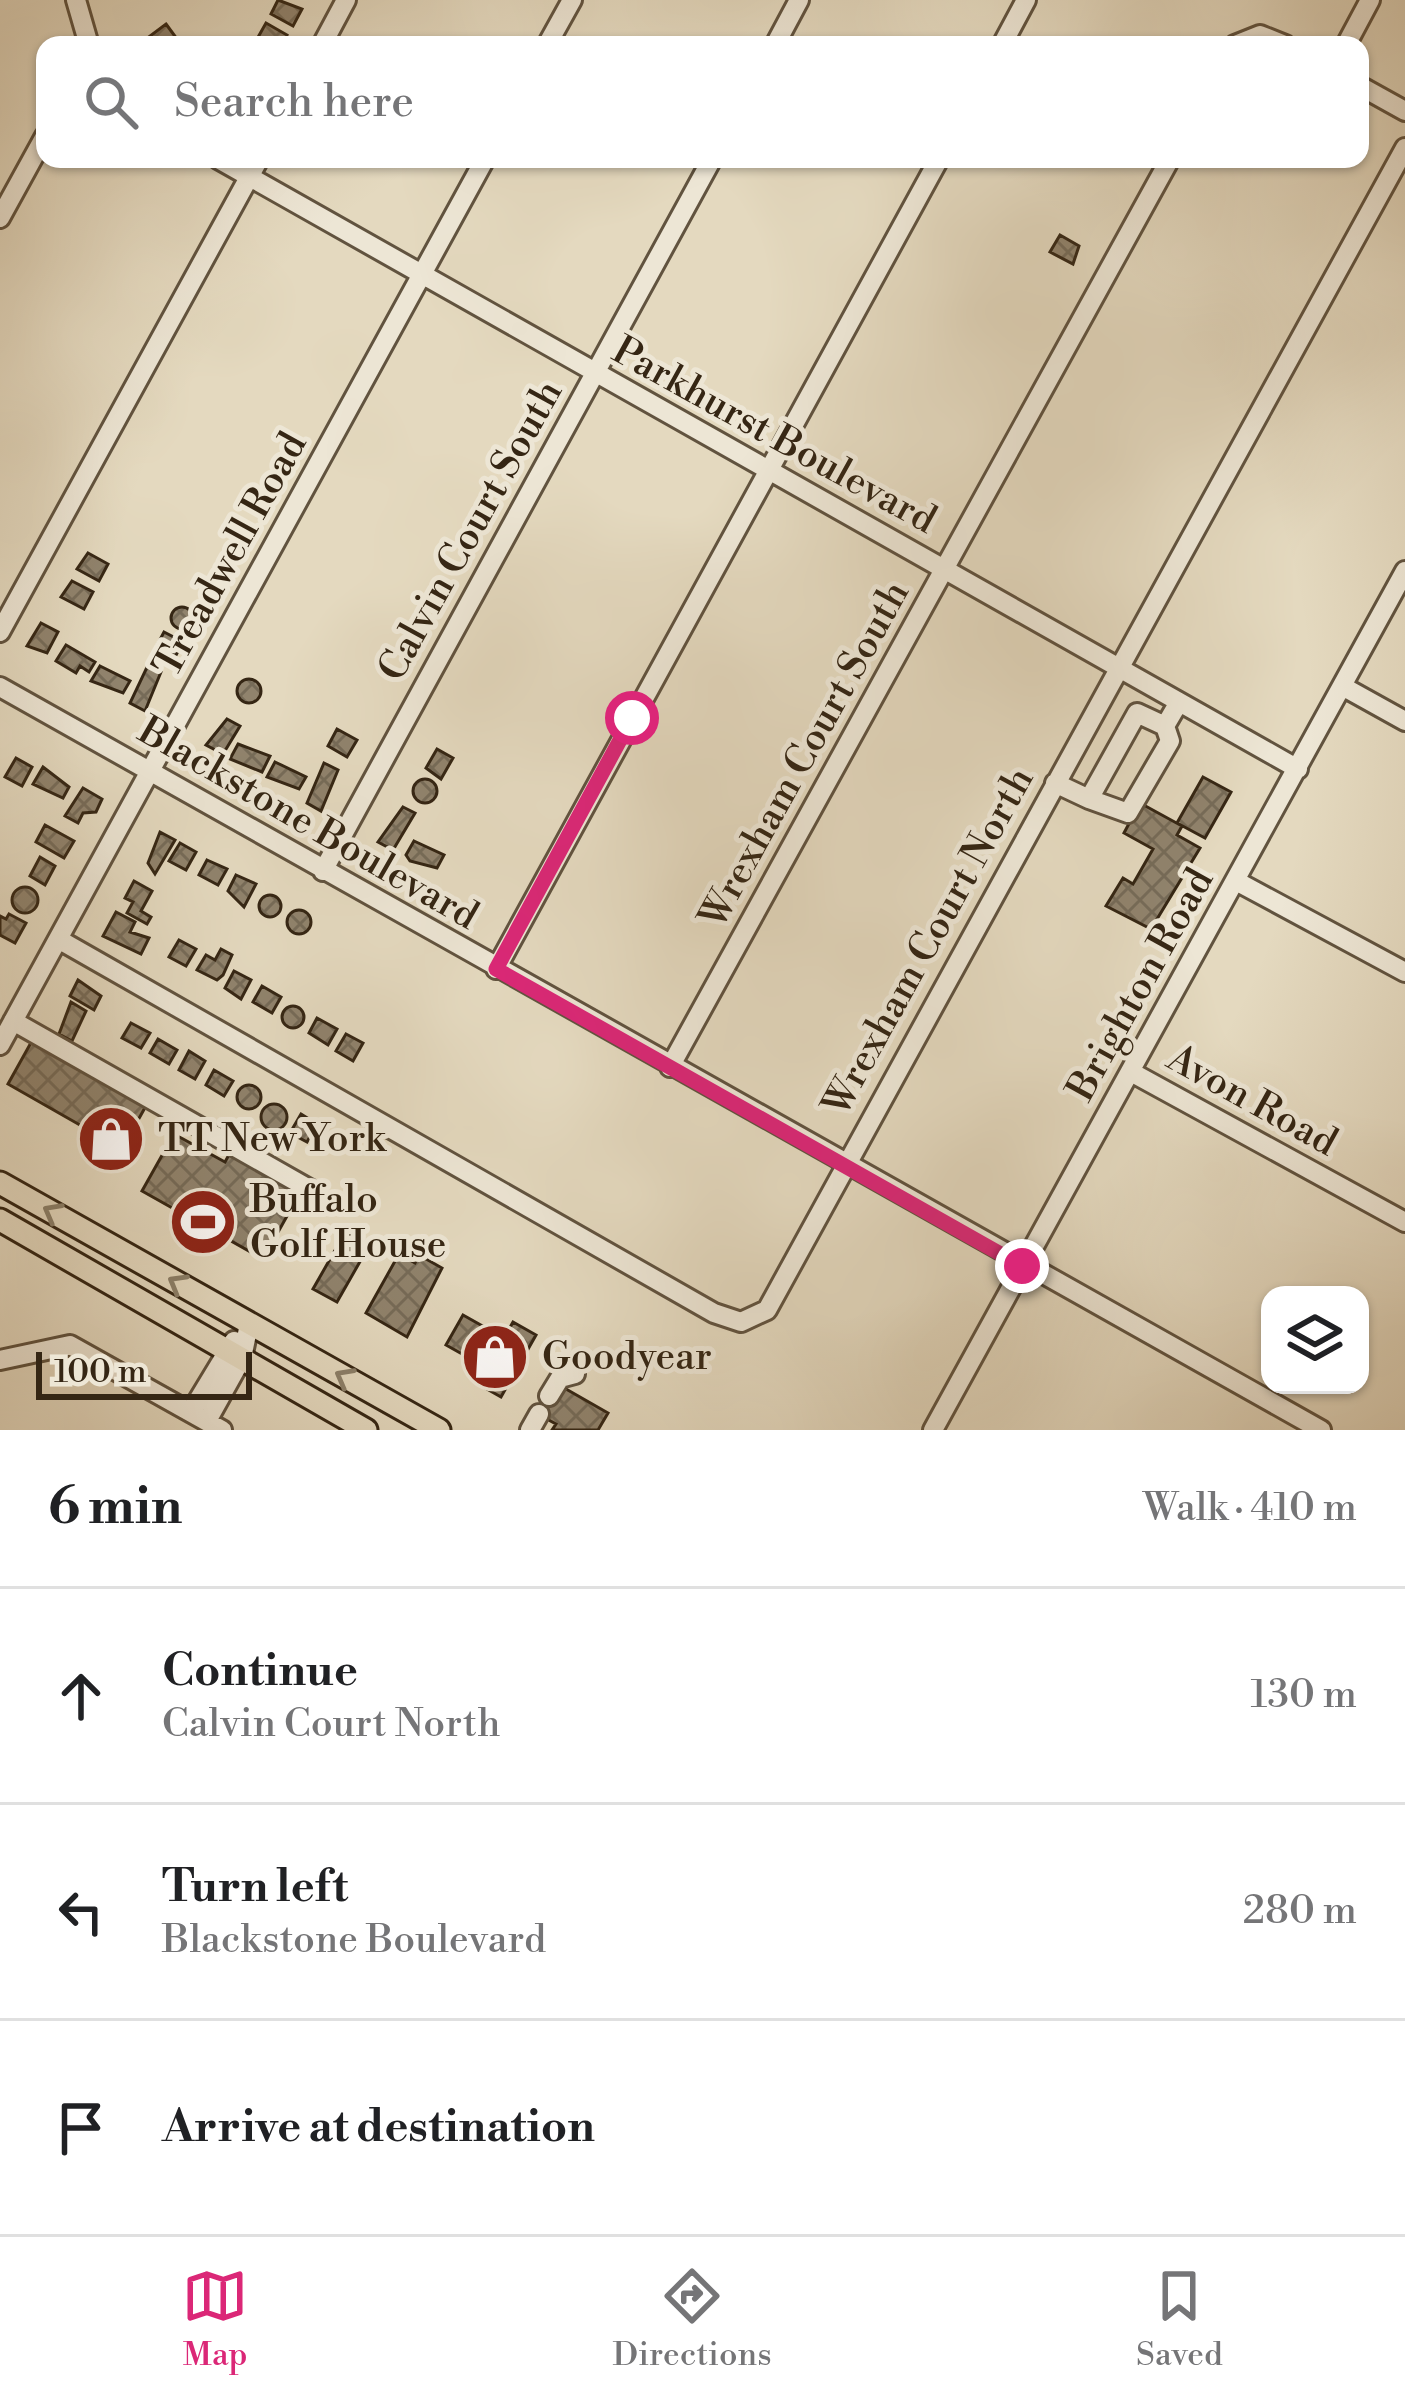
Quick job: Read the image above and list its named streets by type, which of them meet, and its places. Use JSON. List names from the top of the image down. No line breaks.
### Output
{"streets":{"street":["Parkhurst Boulevard","Calvin Court South","Treadwell Road","Wrexham Court South","Blackstone Boulevard","Wrexham Court North","Brighton Road","Avon Road"]},"crossings":[["Parkhurst Boulevard","Calvin Court South"],["Parkhurst Boulevard","Treadwell Road"],["Parkhurst Boulevard","Wrexham Court South"],["Parkhurst Boulevard","Wrexham Court North"],["Parkhurst Boulevard","Brighton Road"],["Calvin Court South","Blackstone Boulevard"],["Treadwell Road","Blackstone Boulevard"],["Treadwell Road","Wrexham Court North"],["Wrexham Court South","Blackstone Boulevard"],["Blackstone Boulevard","Wrexham Court North"],["Blackstone Boulevard","Brighton Road"],["Brighton Road","Avon Road"]],"places":{"shop":["TT New York","Goodyear"],"sports":["Buffalo Golf House"]},"scale_bar":"100 m","page":{"search":"Search here","scale":"100 m","heading":["6 min","Walk · 410 m"],"list":[["Continue","Calvin Court North","130 m"],["Turn left","Blackstone Boulevard","280 m"],"Arrive at destination"],"nav":["Map","Directions","Saved"]}}
